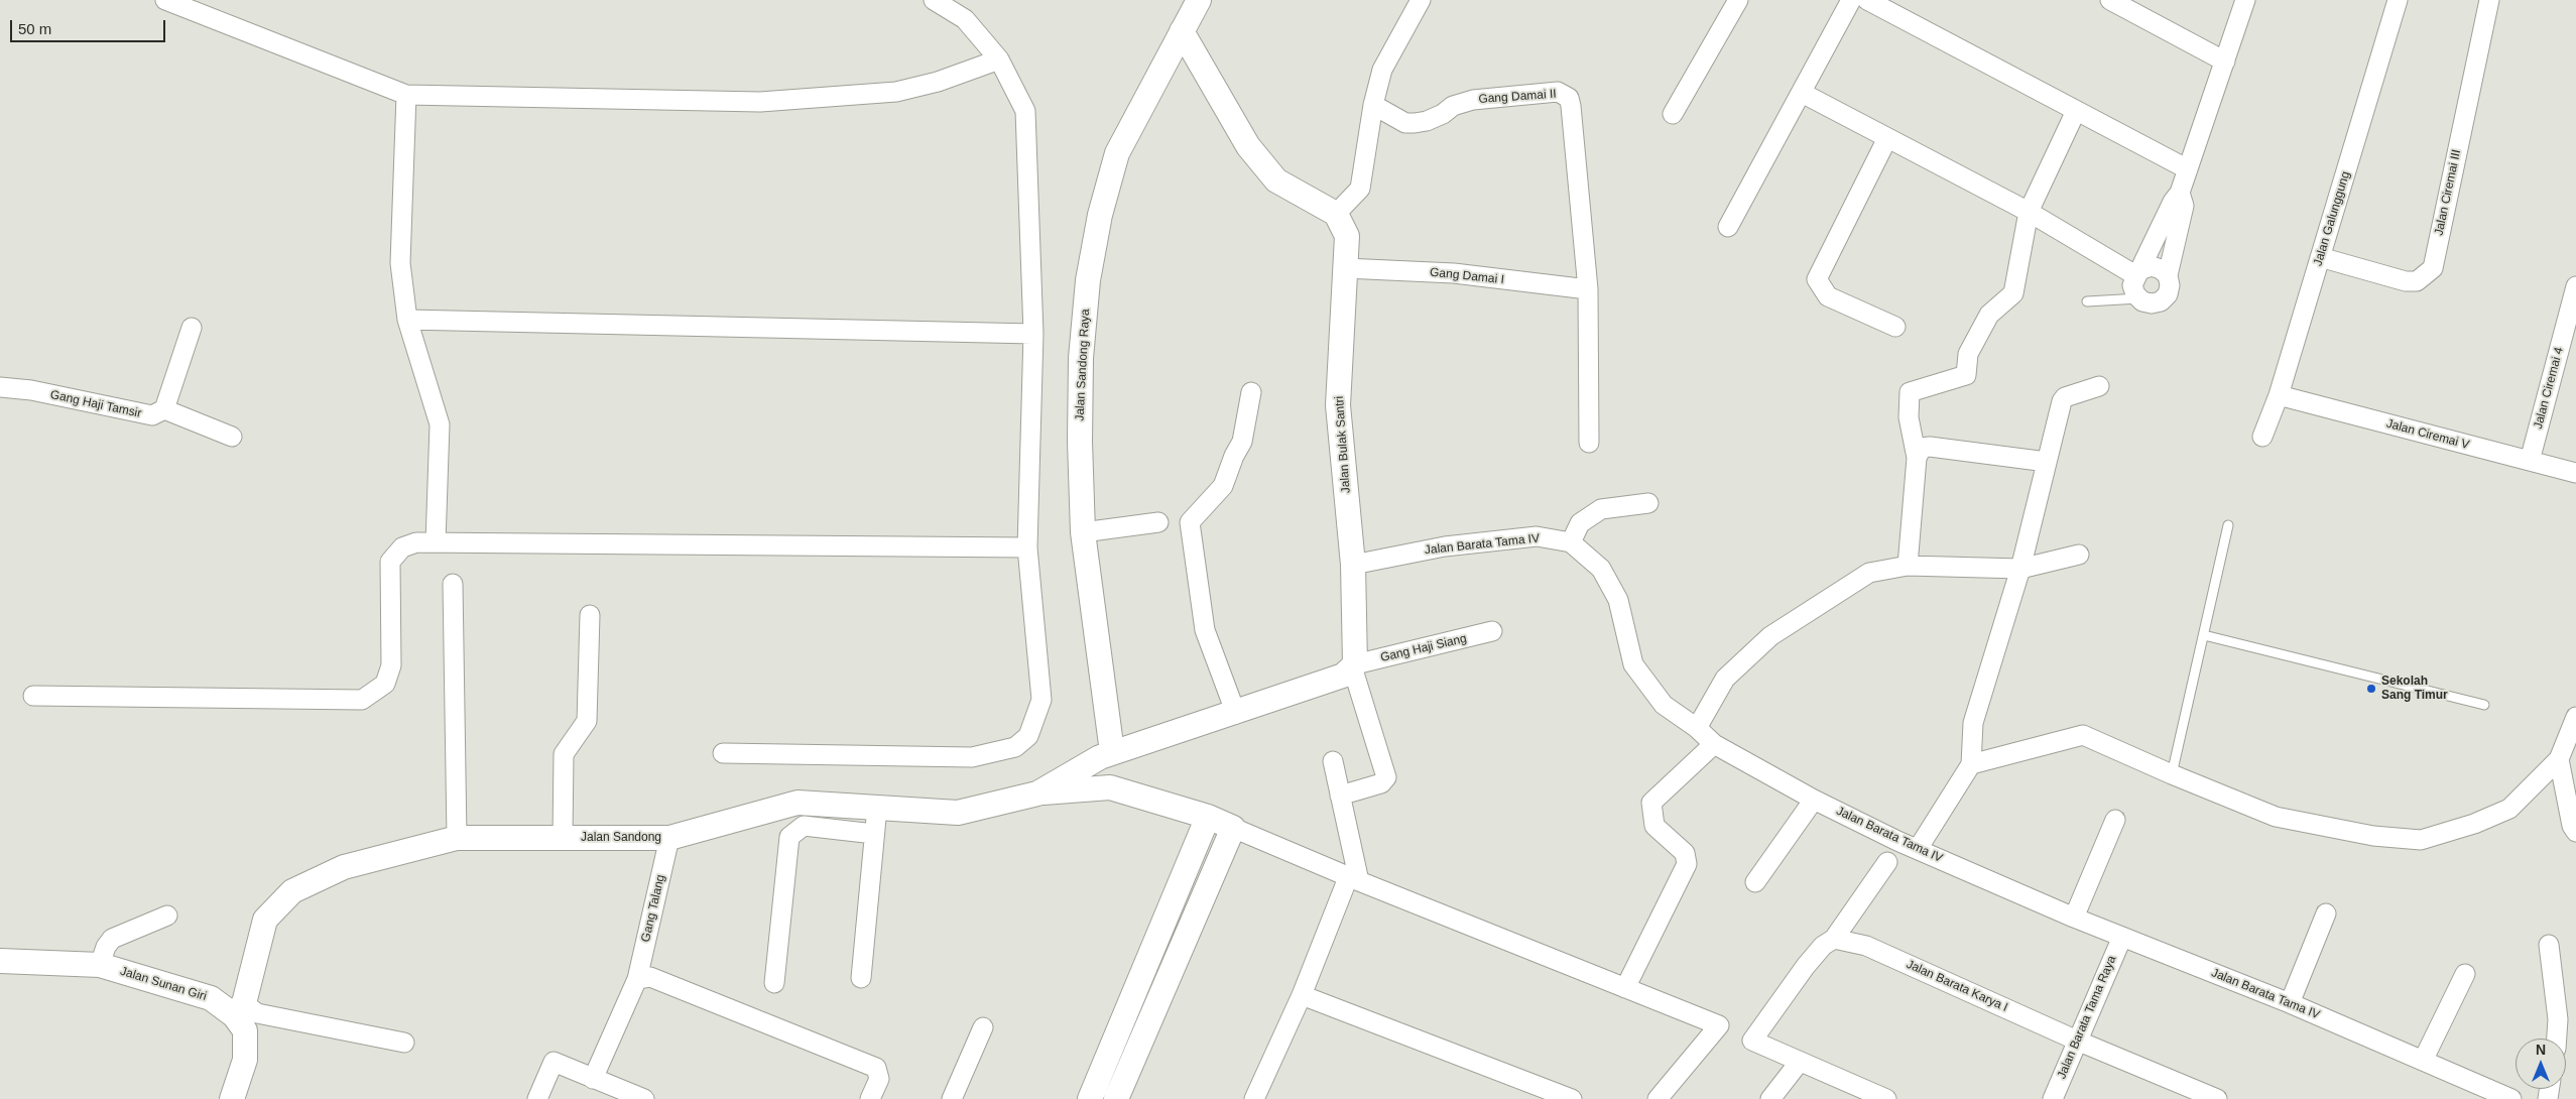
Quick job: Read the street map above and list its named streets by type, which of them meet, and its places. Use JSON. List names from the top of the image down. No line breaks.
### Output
{"streets":{"street":["Gang Damai II","Jalan Ciremai III","Jalan Galunggung","Gang Damai I","Jalan Sandong Raya","Jalan Ciremai 4","Gang Haji Tamsir","Jalan Ciremai V","Jalan Bulak Santri","Jalan Barata Tama IV","Gang Haji Siang","Jalan Sandong","Gang Talang","Jalan Sunan Giri","Jalan Barata Karya I","Jalan Barata Tama Raya"]},"crossings":[["Gang Damai II","Gang Damai I"],["Jalan Ciremai III","Jalan Galunggung"],["Jalan Galunggung","Jalan Ciremai V"],["Gang Damai I","Jalan Bulak Santri"],["Jalan Sandong Raya","Jalan Sandong"],["Jalan Ciremai 4","Jalan Ciremai V"],["Jalan Bulak Santri","Jalan Barata Tama IV"],["Jalan Bulak Santri","Gang Haji Siang"],["Jalan Barata Tama IV","Jalan Barata Tama Raya"],["Jalan Sandong","Gang Talang"],["Jalan Sandong","Jalan Sunan Giri"],["Jalan Barata Karya I","Jalan Barata Tama Raya"]],"places":["Sekolah Sang Timur"],"scale_bar":"50 m","north":"top"}
